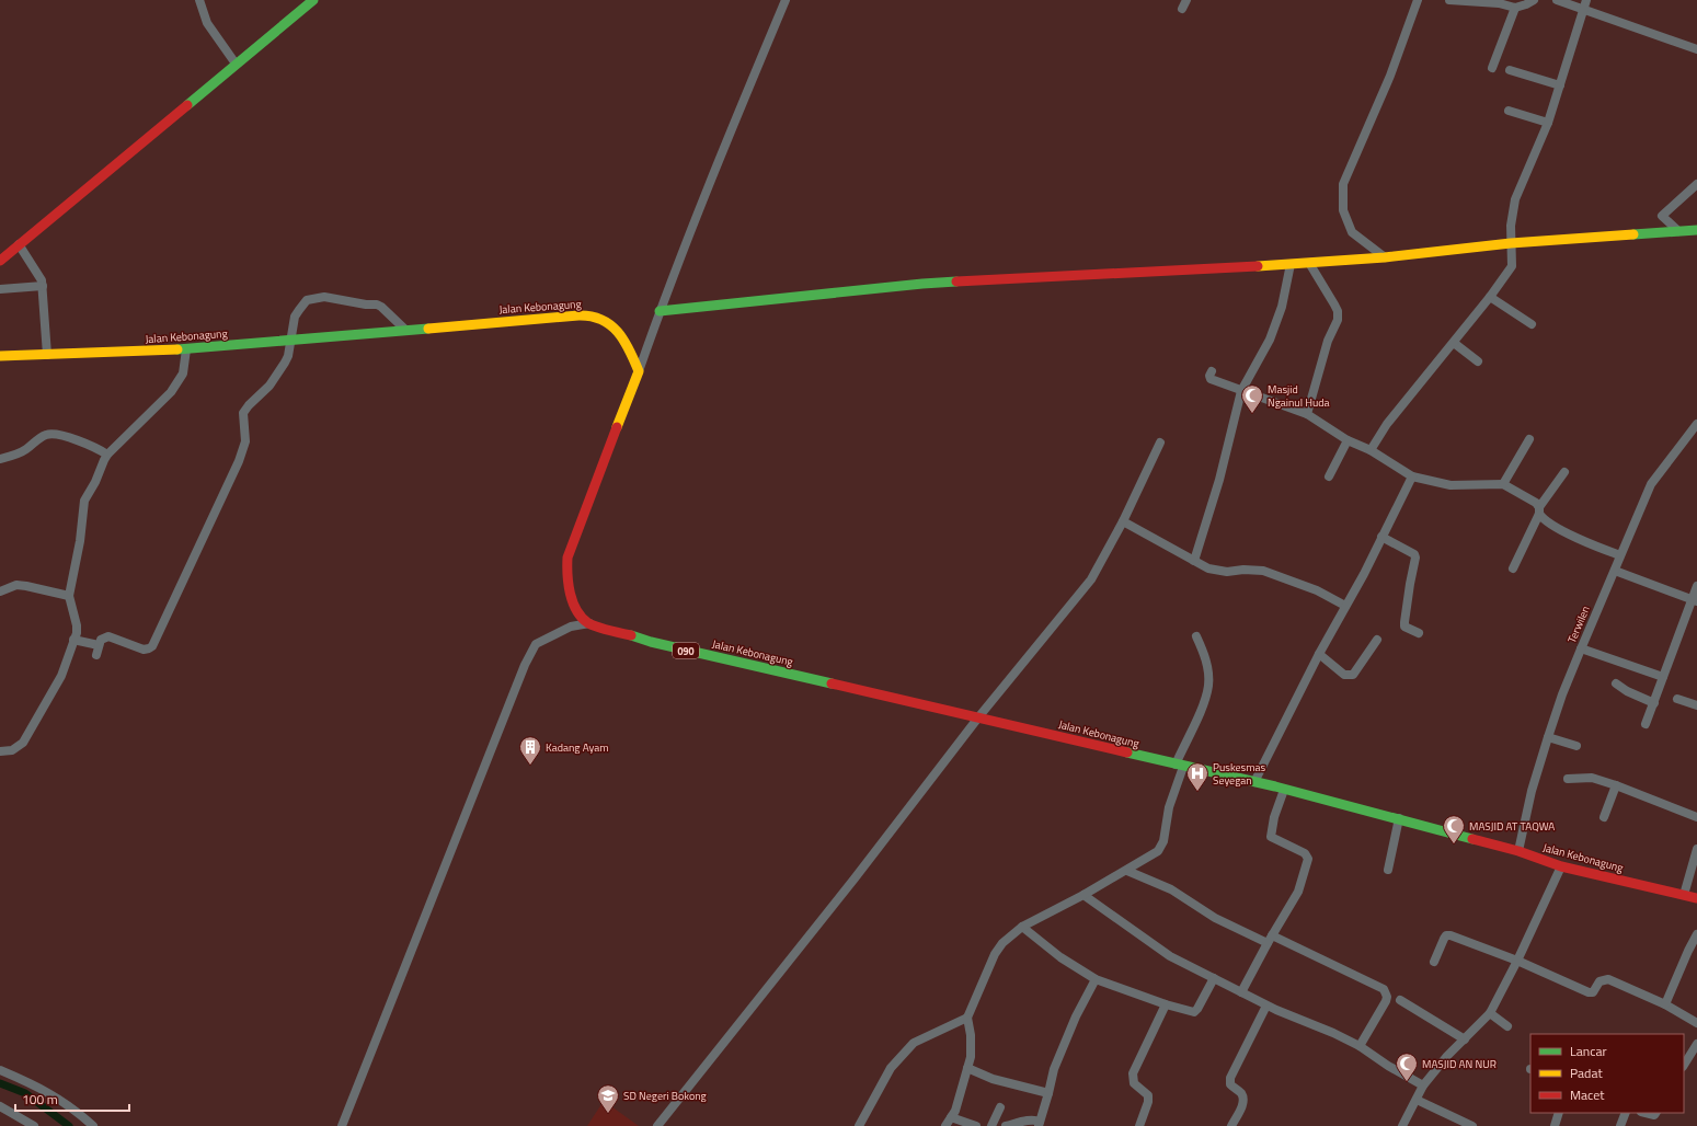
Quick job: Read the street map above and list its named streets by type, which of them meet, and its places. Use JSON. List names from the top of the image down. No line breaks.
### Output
{"streets":{"main road":["Jalan Kebonagung","090"],"street":["Terwilen"]},"crossings":[["Jalan Kebonagung","Terwilen"]],"places":{"mosque":["Masjid Ngainul Huda","MASJID AT TAQWA","MASJID AN NUR"],"building":["Kadang Ayam"],"hospital":["Puskesmas Seyegan"],"school or university":["SD Negeri Bokong"]},"legend":["Lancar","Padat","Macet"],"scale_bar":"100 m"}
